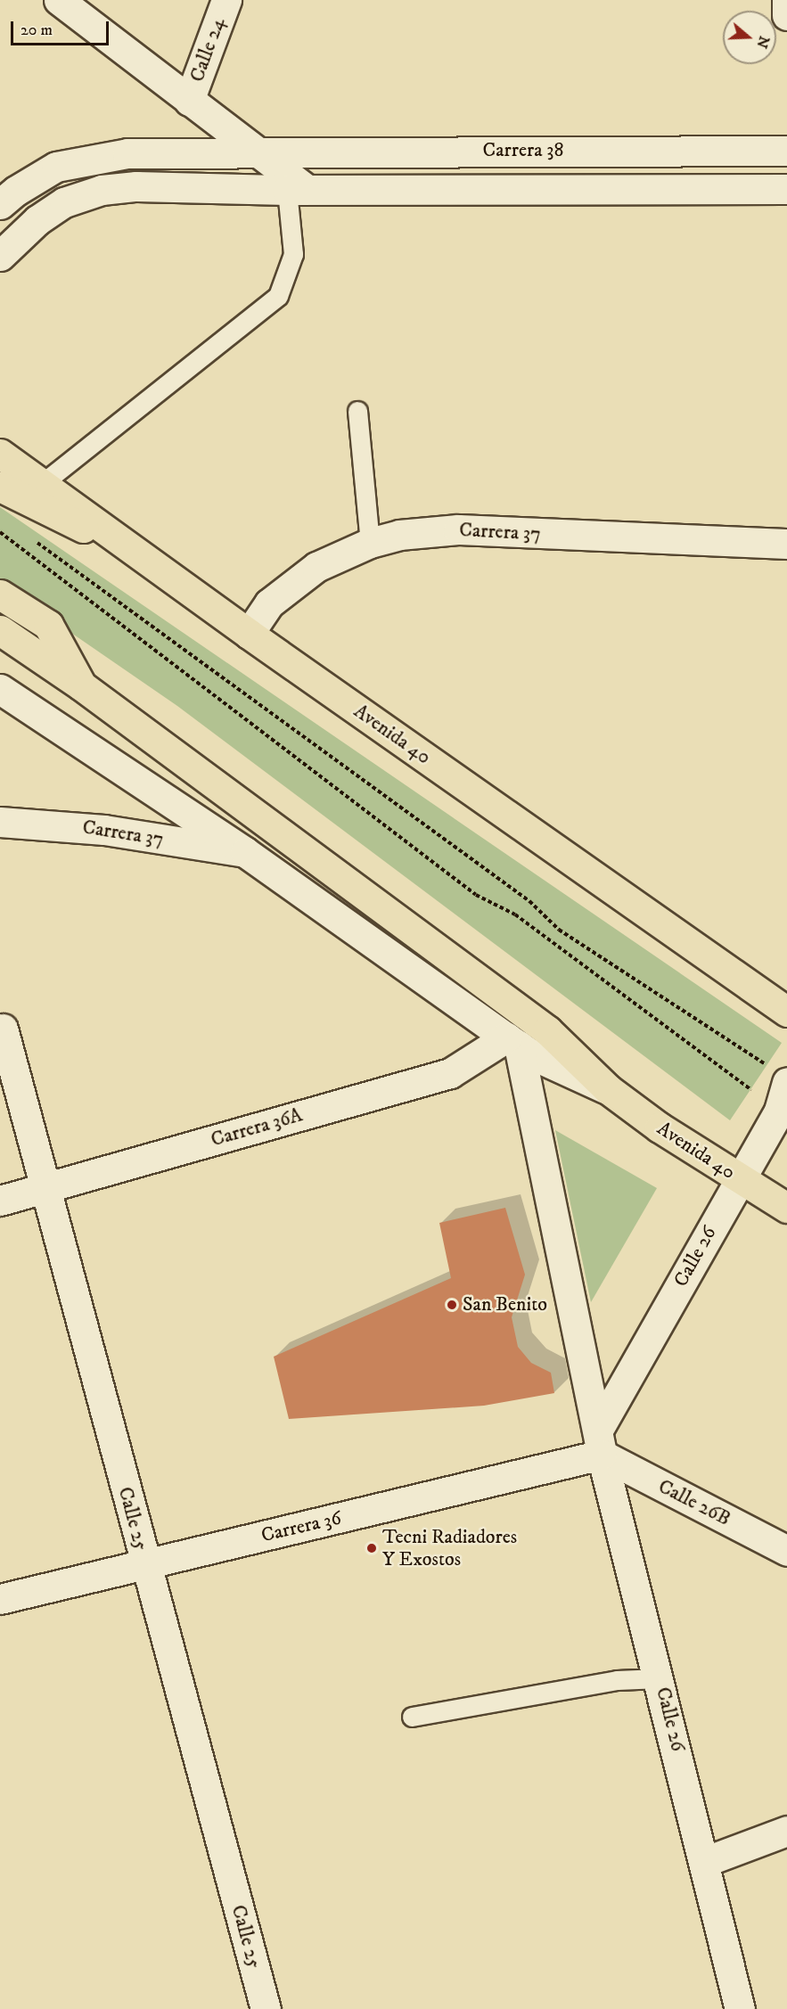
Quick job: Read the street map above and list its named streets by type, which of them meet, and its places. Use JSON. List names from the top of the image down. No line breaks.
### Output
{"streets":{"highway":["Avenida 40"],"street":["Calle 24","Carrera 38","Carrera 37","Carrera 36A","Calle 26","Calle 26B","Calle 25","Carrera 36"]},"crossings":[["Carrera 37","Avenida 40"],["Avenida 40","Carrera 36A"],["Avenida 40","Calle 26"],["Carrera 36A","Calle 26"],["Carrera 36A","Calle 25"],["Calle 26","Calle 26B"],["Calle 26","Carrera 36"],["Calle 26B","Carrera 36"],["Calle 25","Carrera 36"]],"places":["San Benito","Tecni Radiadores Y Exostos"],"scale_bar":"20 m","north":"right"}
